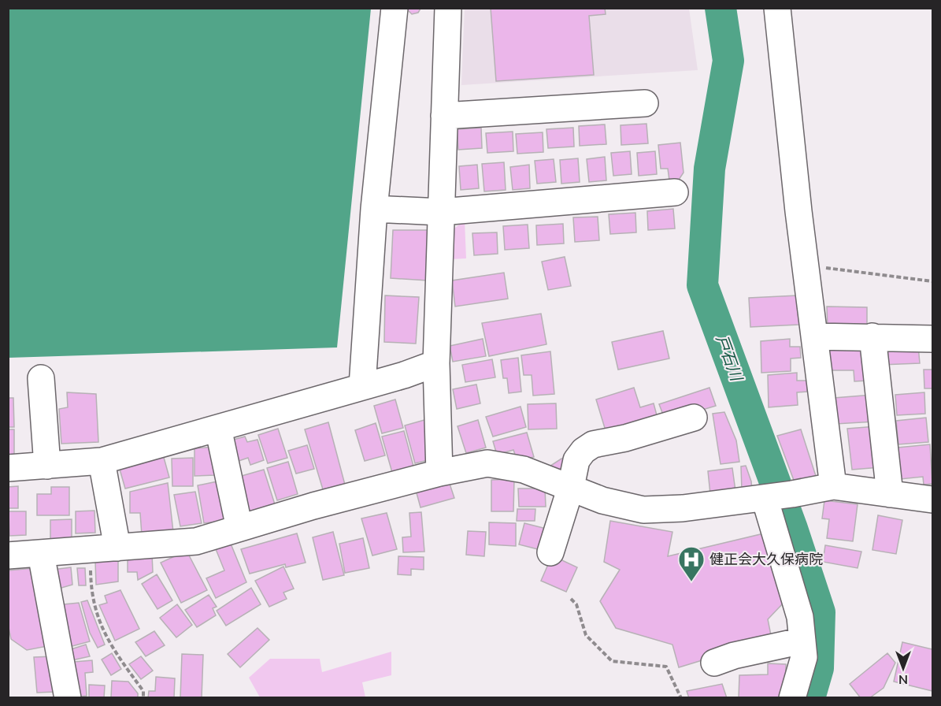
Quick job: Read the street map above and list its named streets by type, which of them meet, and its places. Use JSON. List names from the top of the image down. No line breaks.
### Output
{"water":["戸石川"],"places":{"hospital":["健正会大久保病院"]},"north":"bottom"}
